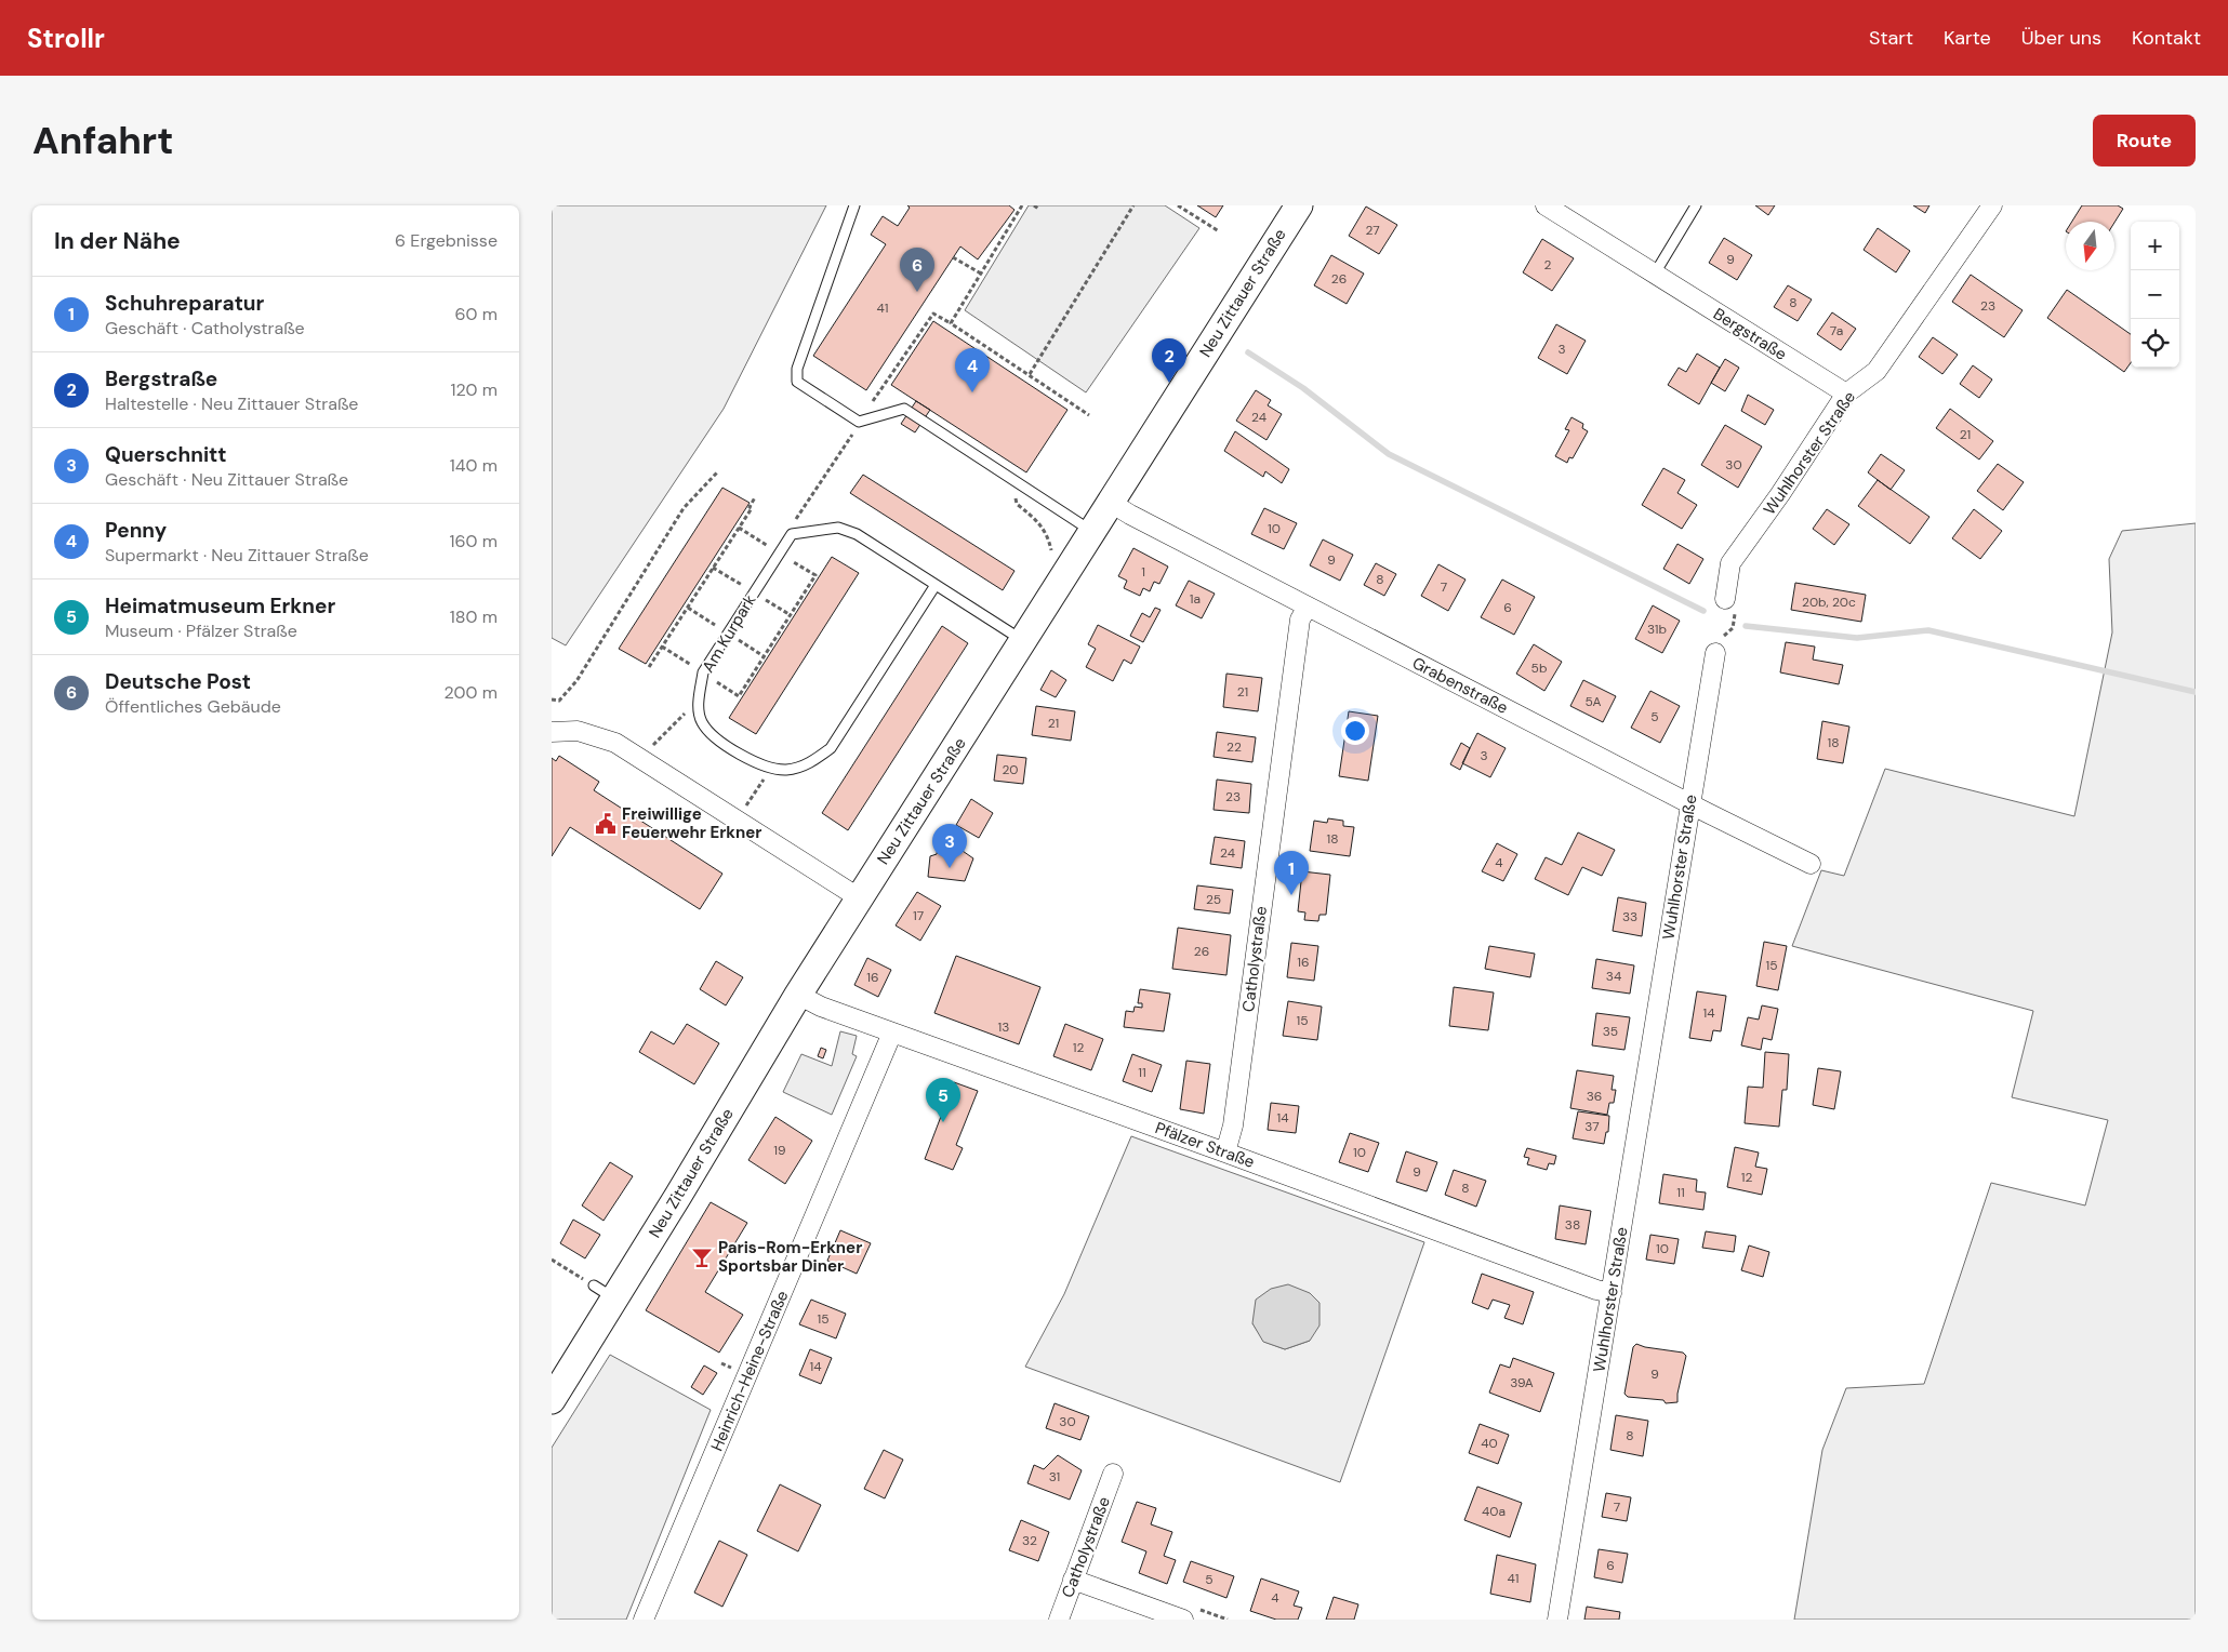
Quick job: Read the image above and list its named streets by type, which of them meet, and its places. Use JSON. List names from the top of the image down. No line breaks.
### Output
{"streets":{"main road":["Neu Zittauer Straße"],"street":["Bergstraße","Wuhlhorster Straße","Grabenstraße","Catholystraße","Pfälzer Straße","Heinrich-Heine-Straße"],"lane":["Am Kurpark"]},"crossings":[["Neu Zittauer Straße","Am Kurpark"],["Neu Zittauer Straße","Grabenstraße"],["Neu Zittauer Straße","Pfälzer Straße"],["Bergstraße","Wuhlhorster Straße"],["Wuhlhorster Straße","Grabenstraße"],["Wuhlhorster Straße","Pfälzer Straße"],["Grabenstraße","Catholystraße"],["Catholystraße","Pfälzer Straße"],["Pfälzer Straße","Heinrich-Heine-Straße"]],"places":{"public building":["Freiwillige Feuerwehr Erkner"],"bar":["Paris-Rom-Erkner Sportsbar Diner"]},"house_numbers":["27","9","2","26","8","23","41","7a","3","24","21","30","10","9","1","8","7","1a","20b, 20c","6","31b","5b","21","5A","5","21","18","22","3","20","23","18","24","4","25","17","33","26","16","15","34","16","14","15","13","35","12","11","36","14","37","19","10","9","12","8","11","38","10","15","14","9","39A","30","8","40","31","7","40a","32","6","41","5","4"],"north":"bottom","page":{"header":"Strollr","nav":["Start","Karte","Über uns","Kontakt"],"buttons":"Route","title":"Anfahrt","heading":["In der Nähe","6 Ergebnisse"],"map_buttons":["+","−"],"pins":["6","2","4","3","1","5"],"list":[{"mark":"1","name":"Schuhreparatur","note":"Geschäft · Catholystraße","value":"60 m"},{"mark":"2","name":"Bergstraße","note":"Haltestelle · Neu Zittauer Straße","value":"120 m"},{"mark":"3","name":"Querschnitt","note":"Geschäft · Neu Zittauer Straße","value":"140 m"},{"mark":"4","name":"Penny","note":"Supermarkt · Neu Zittauer Straße","value":"160 m"},{"mark":"5","name":"Heimatmuseum Erkner","note":"Museum · Pfälzer Straße","value":"180 m"},{"mark":"6","name":"Deutsche Post","note":"Öffentliches Gebäude","value":"200 m"}]}}
